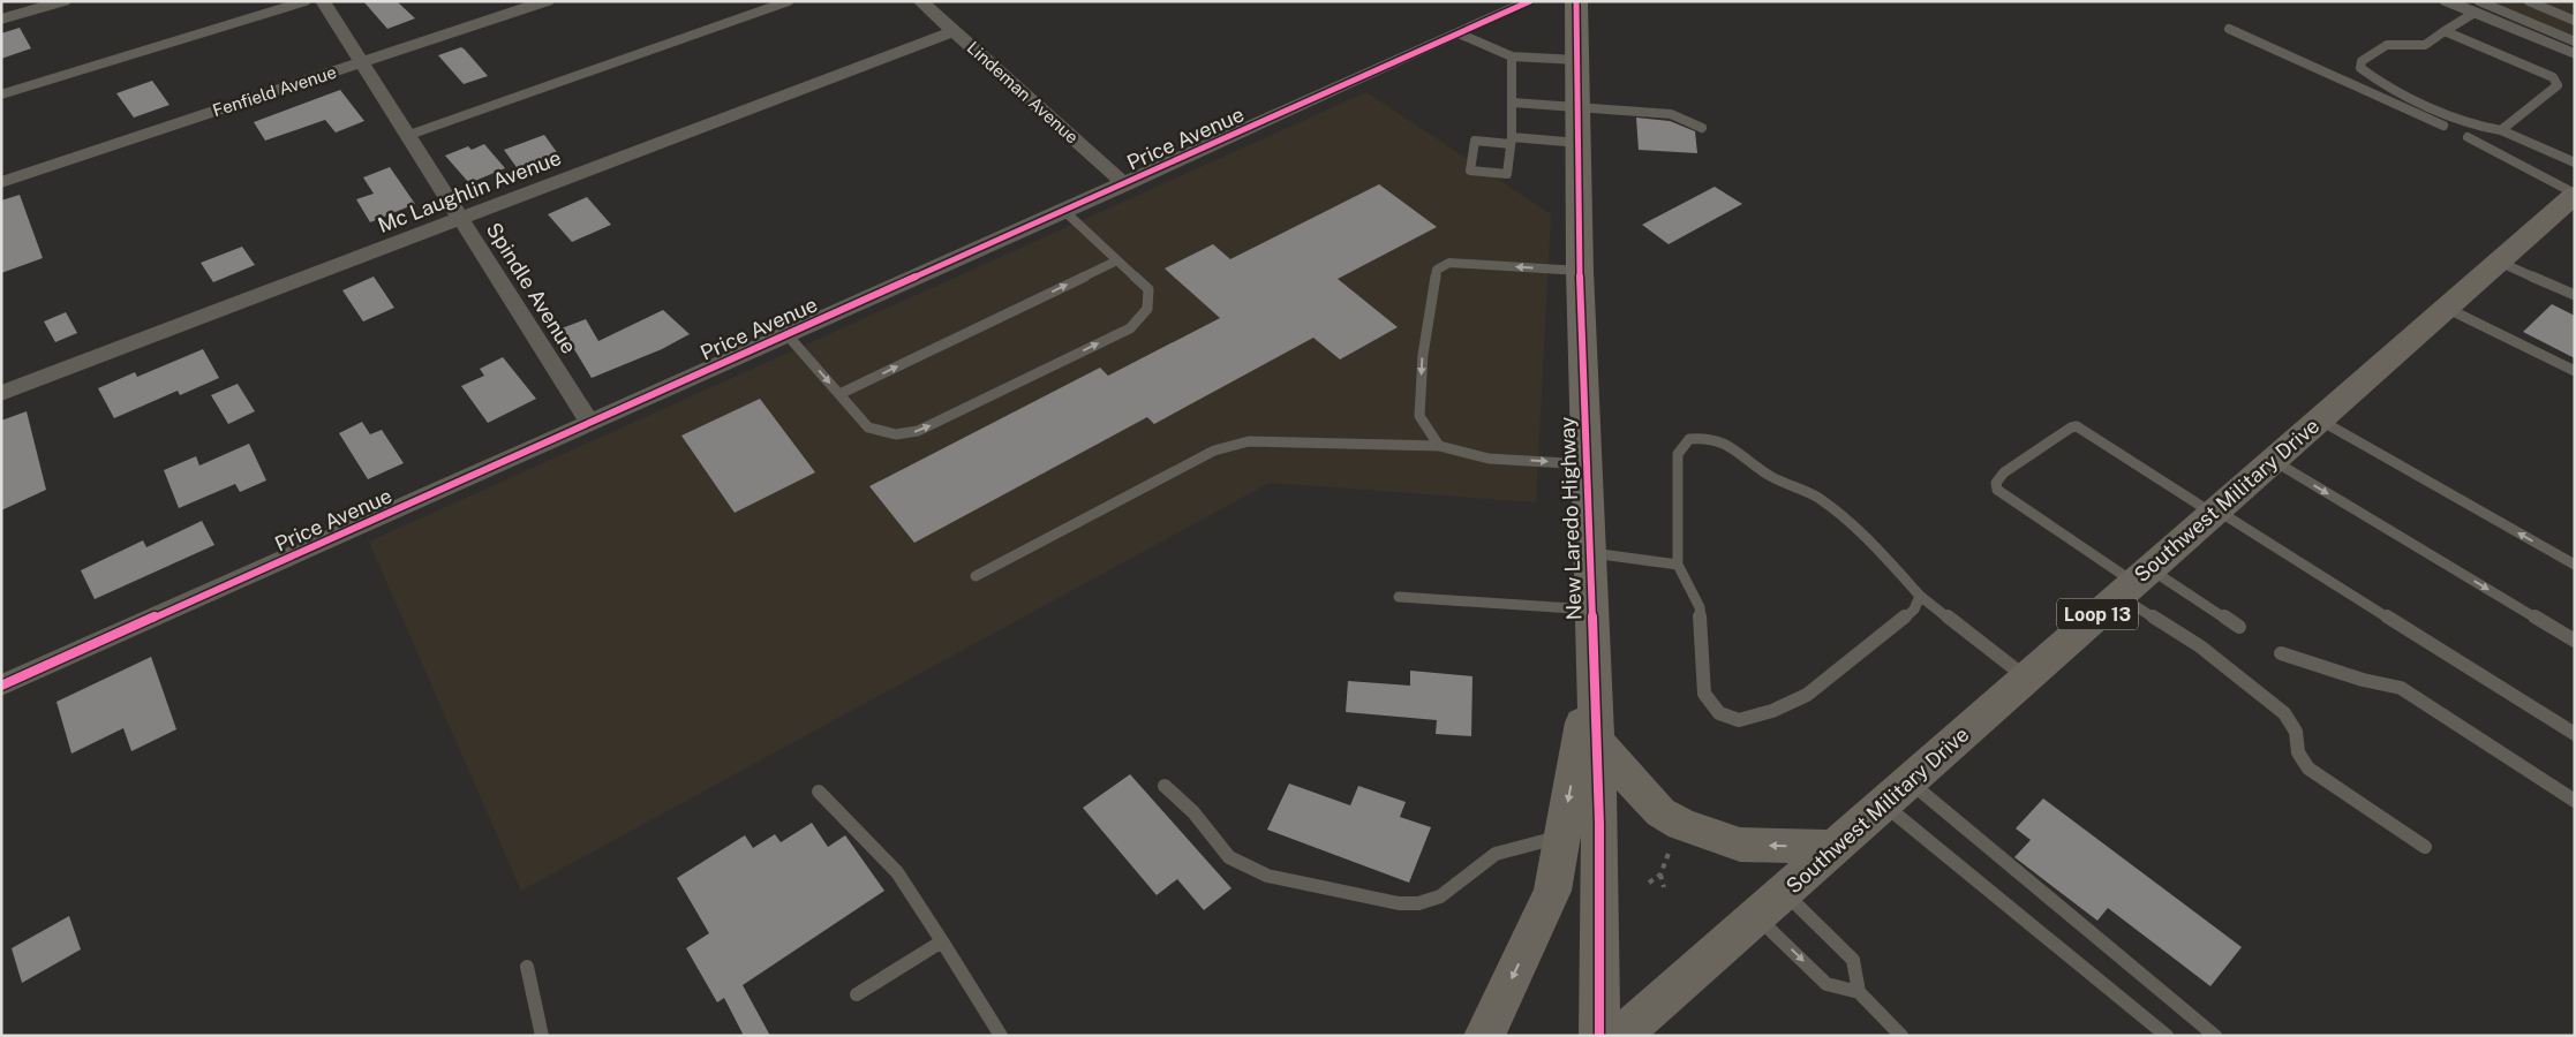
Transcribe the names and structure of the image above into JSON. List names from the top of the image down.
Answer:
{
  "streets": {
    "main road": ["Southwest Military Drive", "New Laredo Highway", "Loop 13"],
    "street": [
      "Fenfield Avenue",
      "Lindeman Avenue",
      "Price Avenue",
      "Mc Laughlin Avenue",
      "Spindle Avenue"
    ]
  },
  "crossings": [
    ["Fenfield Avenue", "Spindle Avenue"],
    ["Lindeman Avenue", "Price Avenue"],
    ["Lindeman Avenue", "Mc Laughlin Avenue"],
    ["Price Avenue", "Spindle Avenue"],
    ["Mc Laughlin Avenue", "Spindle Avenue"]
  ]
}
